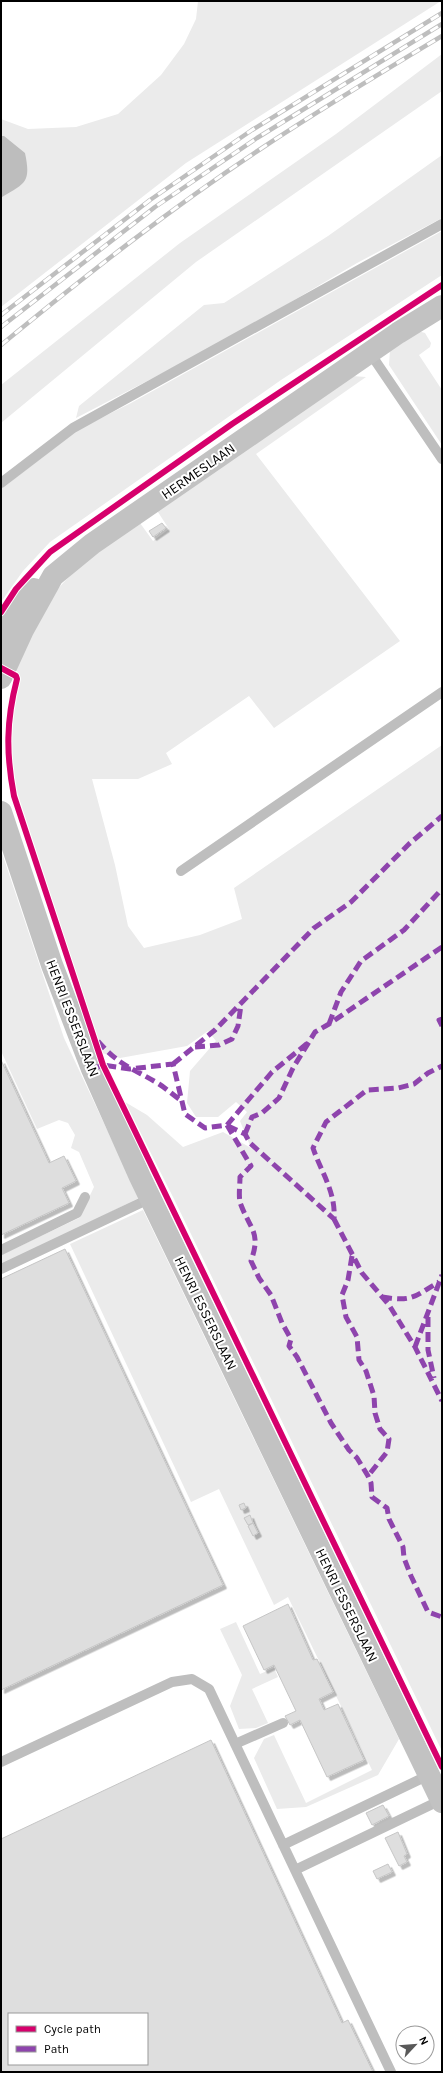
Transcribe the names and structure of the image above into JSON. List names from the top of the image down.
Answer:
{
  "streets": {
    "street": ["HERMESLAAN", "HENRI ESSERSLAAN"]
  },
  "legend": ["Cycle path", "Path"],
  "north": "top right"
}
